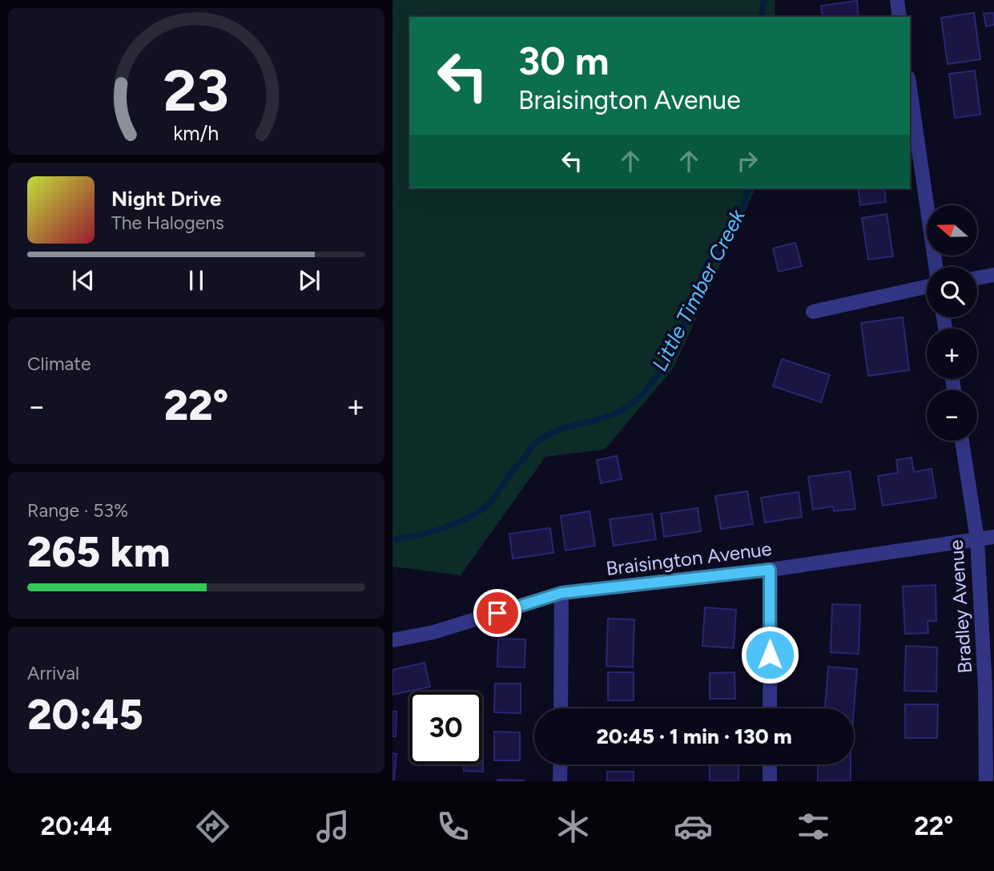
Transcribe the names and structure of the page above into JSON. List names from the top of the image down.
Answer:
{
  "streets": {
    "street": ["Braisington Avenue", "Bradley Avenue"]
  },
  "crossings": [
    ["Braisington Avenue", "Bradley Avenue"]
  ],
  "water": ["Little Timber Creek"],
  "north": "left",
  "page": {
    "turn": ["30 m", "Braisington Avenue"],
    "song": ["Night Drive", "The Halogens"],
    "map_buttons": ["+", "−"],
    "tile": [
      "Climate",
      ["Range · 53%", "265 km"],
      ["Arrival", "20:45"]
    ],
    "heat": ["−", "22°", "+"],
    "limit": "30",
    "trip": "20:45 · 1 min · 130 m",
    "tabs": ["20:44", "22°"],
    "gauge": ["23", "km/h"]
  }
}
